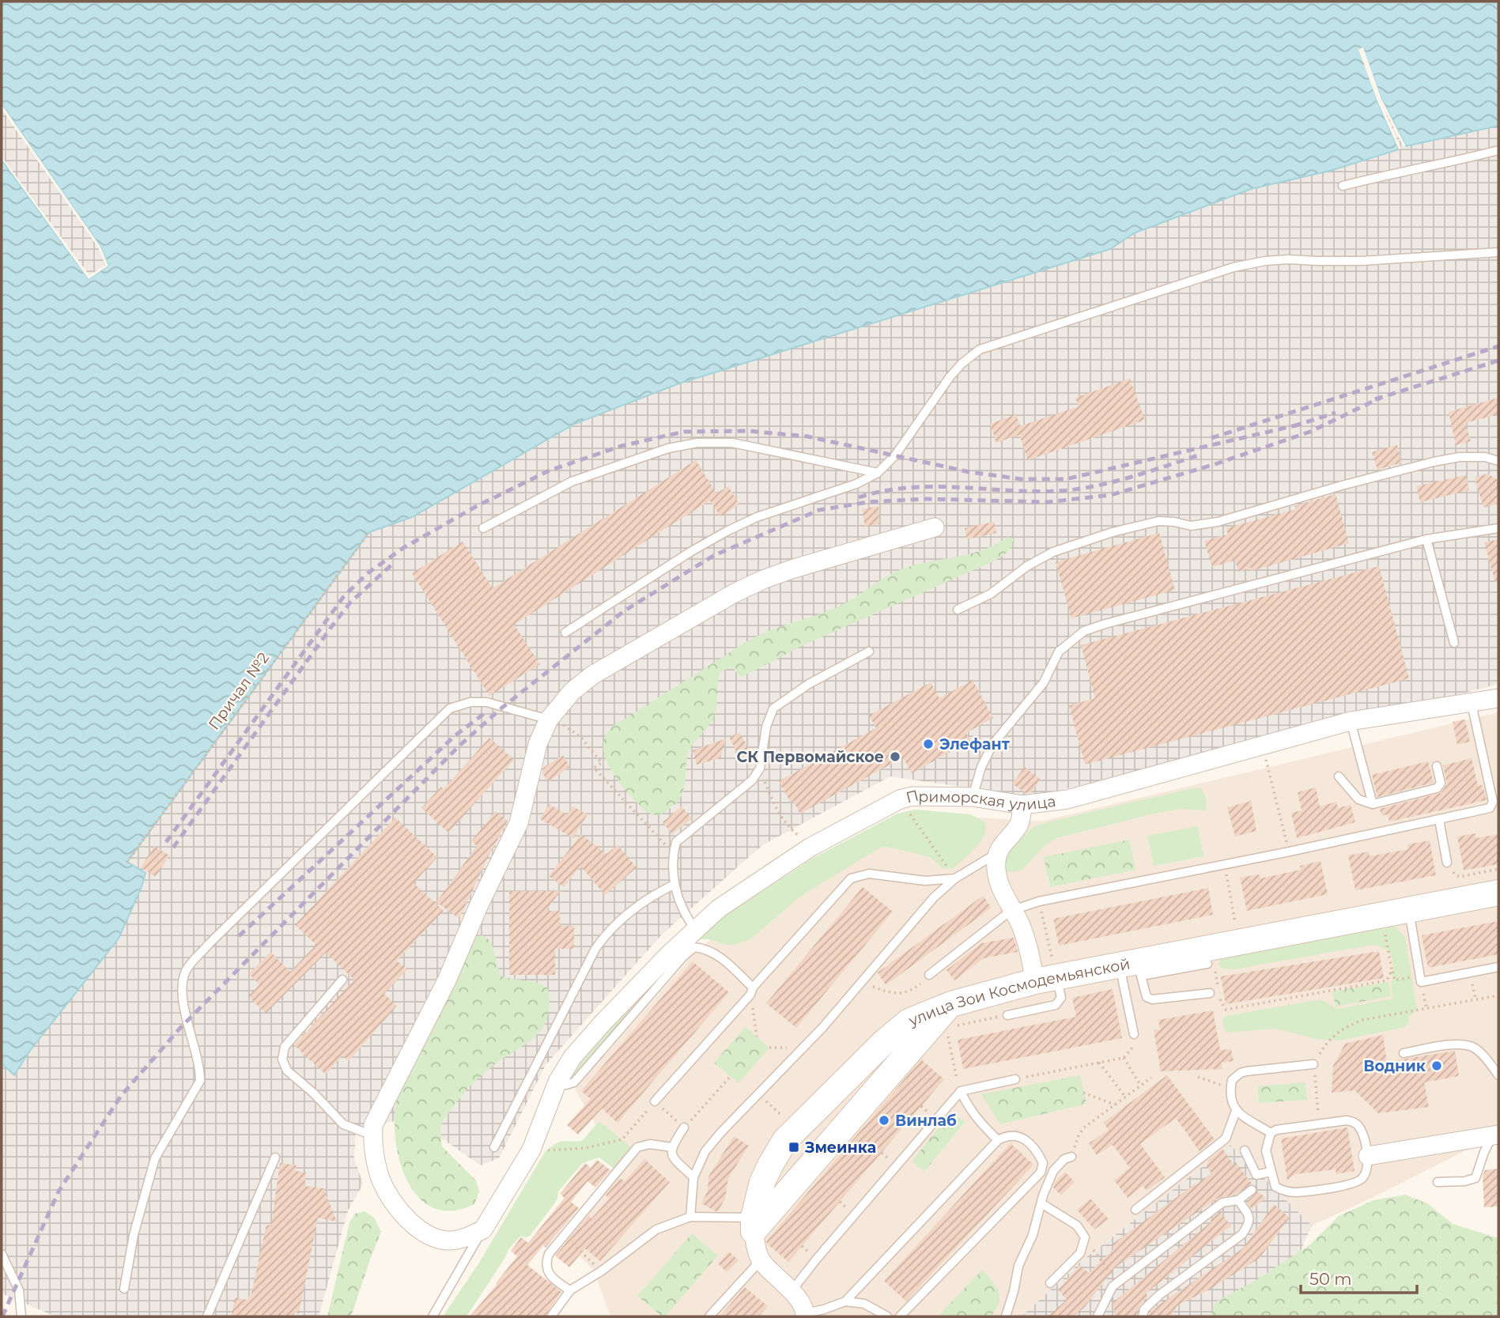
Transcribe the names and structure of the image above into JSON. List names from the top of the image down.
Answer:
{
  "streets": {
    "main road": ["улица Зои Космодемьянской"],
    "street": ["Приморская улица"],
    "path": ["Причал №2"]
  },
  "places": {
    "other": [
      "Элефант",
      "СК Первомайское",
      "Водник",
      "Винлаб"
    ],
    "transit": ["Змеинка"]
  },
  "scale_bar": "50 m"
}
